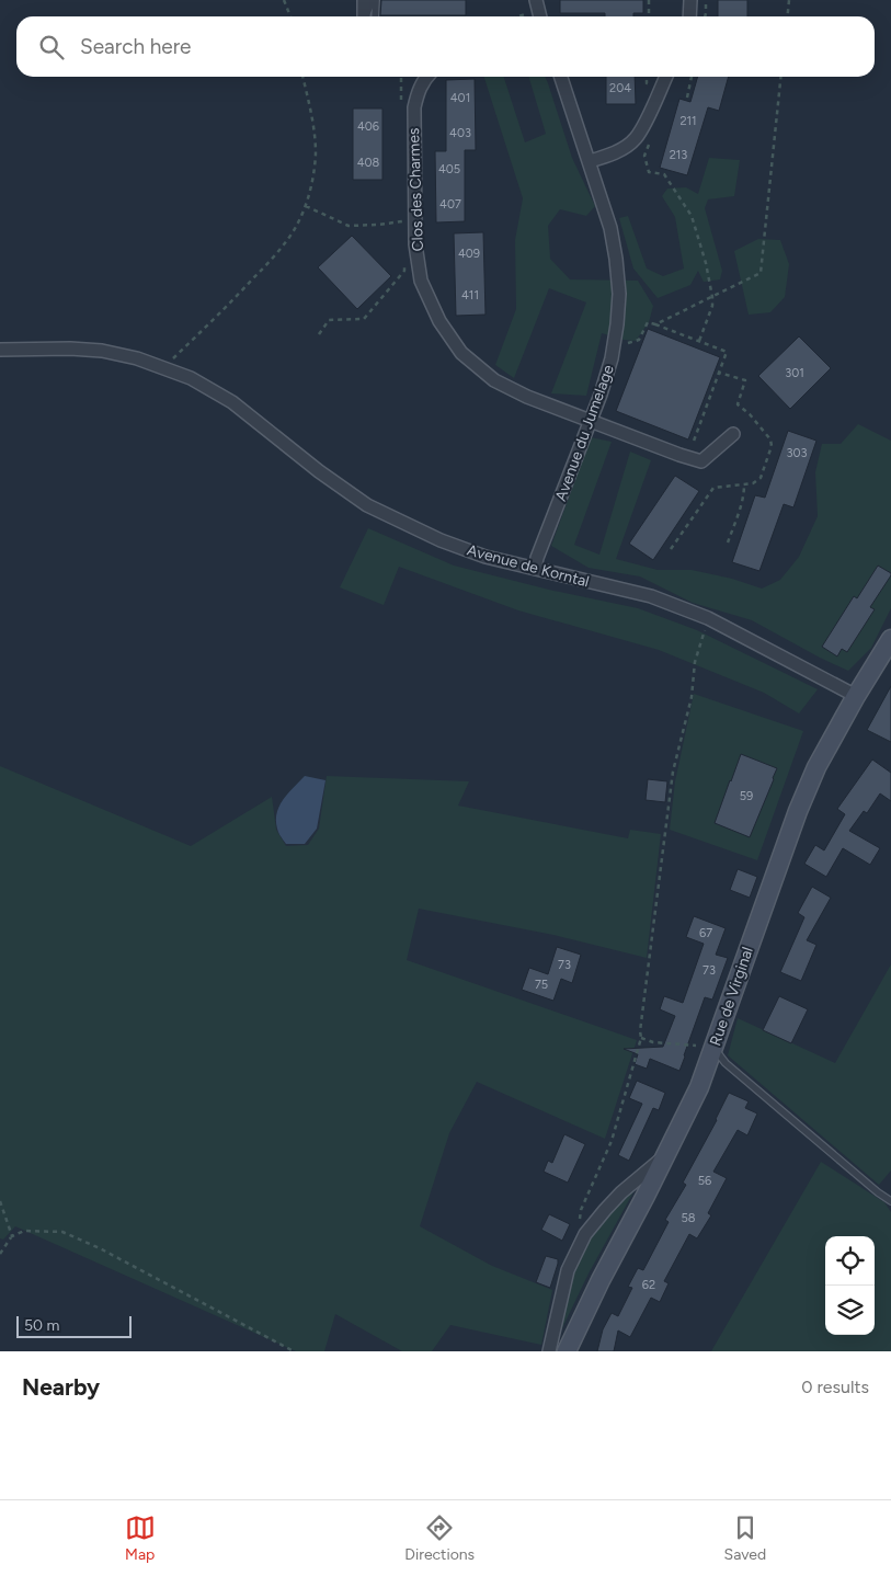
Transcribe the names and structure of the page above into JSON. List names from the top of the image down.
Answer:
{
  "streets": {
    "street": [
      "Clos des Charmes",
      "Avenue du Jumelage",
      "Avenue de Korntal",
      "Rue de Virginal"
    ]
  },
  "crossings": [
    ["Clos des Charmes", "Avenue du Jumelage"],
    ["Avenue du Jumelage", "Avenue de Korntal"],
    ["Avenue de Korntal", "Rue de Virginal"]
  ],
  "house_numbers": [
    "204",
    "401",
    "211",
    "406",
    "403",
    "213",
    "408",
    "405",
    "407",
    "409",
    "411",
    "301",
    "303",
    "59",
    "67",
    "73",
    "73",
    "75",
    "56",
    "58",
    "62"
  ],
  "scale_bar": "50 m",
  "page": {
    "search": "Search here",
    "scale": "50 m",
    "heading": ["Nearby", "0 results"],
    "nav": ["Map", "Directions", "Saved"]
  }
}
